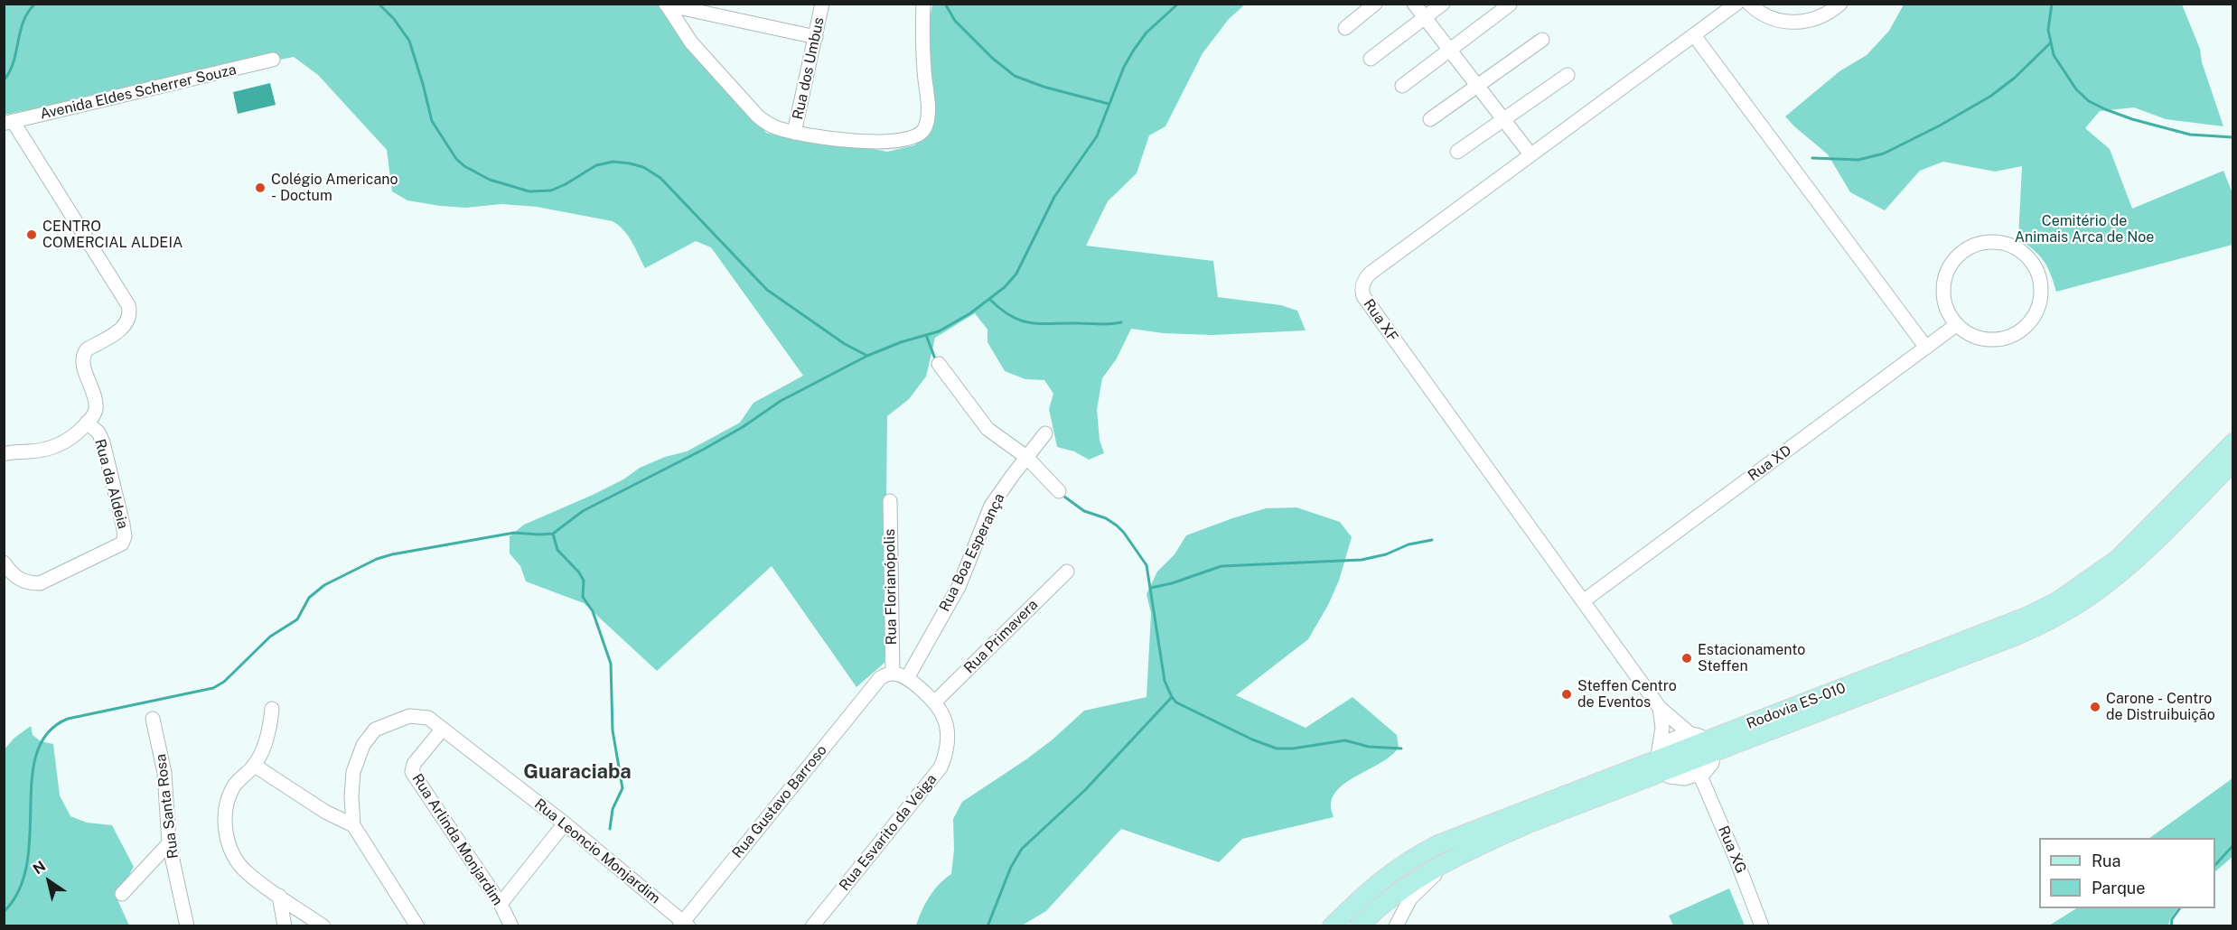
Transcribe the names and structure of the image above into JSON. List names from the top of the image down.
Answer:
{
  "streets": {
    "main road": ["Rodovia ES-010"],
    "street": [
      "Rua dos Umbus",
      "Avenida Eldes Scherrer Souza",
      "Rua XF",
      "Rua XD",
      "Rua da Aldeia",
      "Rua Boa Esperança",
      "Rua Florianópolis",
      "Rua Primavera",
      "Rua Gustavo Barroso",
      "Rua Santa Rosa",
      "Rua Esvarito da Veiga",
      "Rua Arlinda Monjardim",
      "Rua XG",
      "Rua Leoncio Monjardim"
    ]
  },
  "crossings": [
    ["Avenida Eldes Scherrer Souza", "Rua da Aldeia"],
    ["Rua XF", "Rua XD"],
    ["Rua XF", "Rodovia ES-010"],
    ["Rua Boa Esperança", "Rua Esvarito da Veiga"],
    ["Rua Florianópolis", "Rua Gustavo Barroso"],
    ["Rua Florianópolis", "Rua Esvarito da Veiga"],
    ["Rua Primavera", "Rua Esvarito da Veiga"],
    ["Rua Gustavo Barroso", "Rua Esvarito da Veiga"],
    ["Rua Gustavo Barroso", "Rua Leoncio Monjardim"],
    ["Rua Arlinda Monjardim", "Rua Leoncio Monjardim"]
  ],
  "districts": ["Guaraciaba"],
  "parks": ["Cemitério de Animais Arca de Noe"],
  "places": [
    "Colégio Americano - Doctum",
    "CENTRO COMERCIAL ALDEIA",
    "Estacionamento Steffen",
    "Steffen Centro de Eventos",
    "Carone - Centro de Distruibuição"
  ],
  "legend": ["Rua", "Parque"],
  "north": "top left"
}
